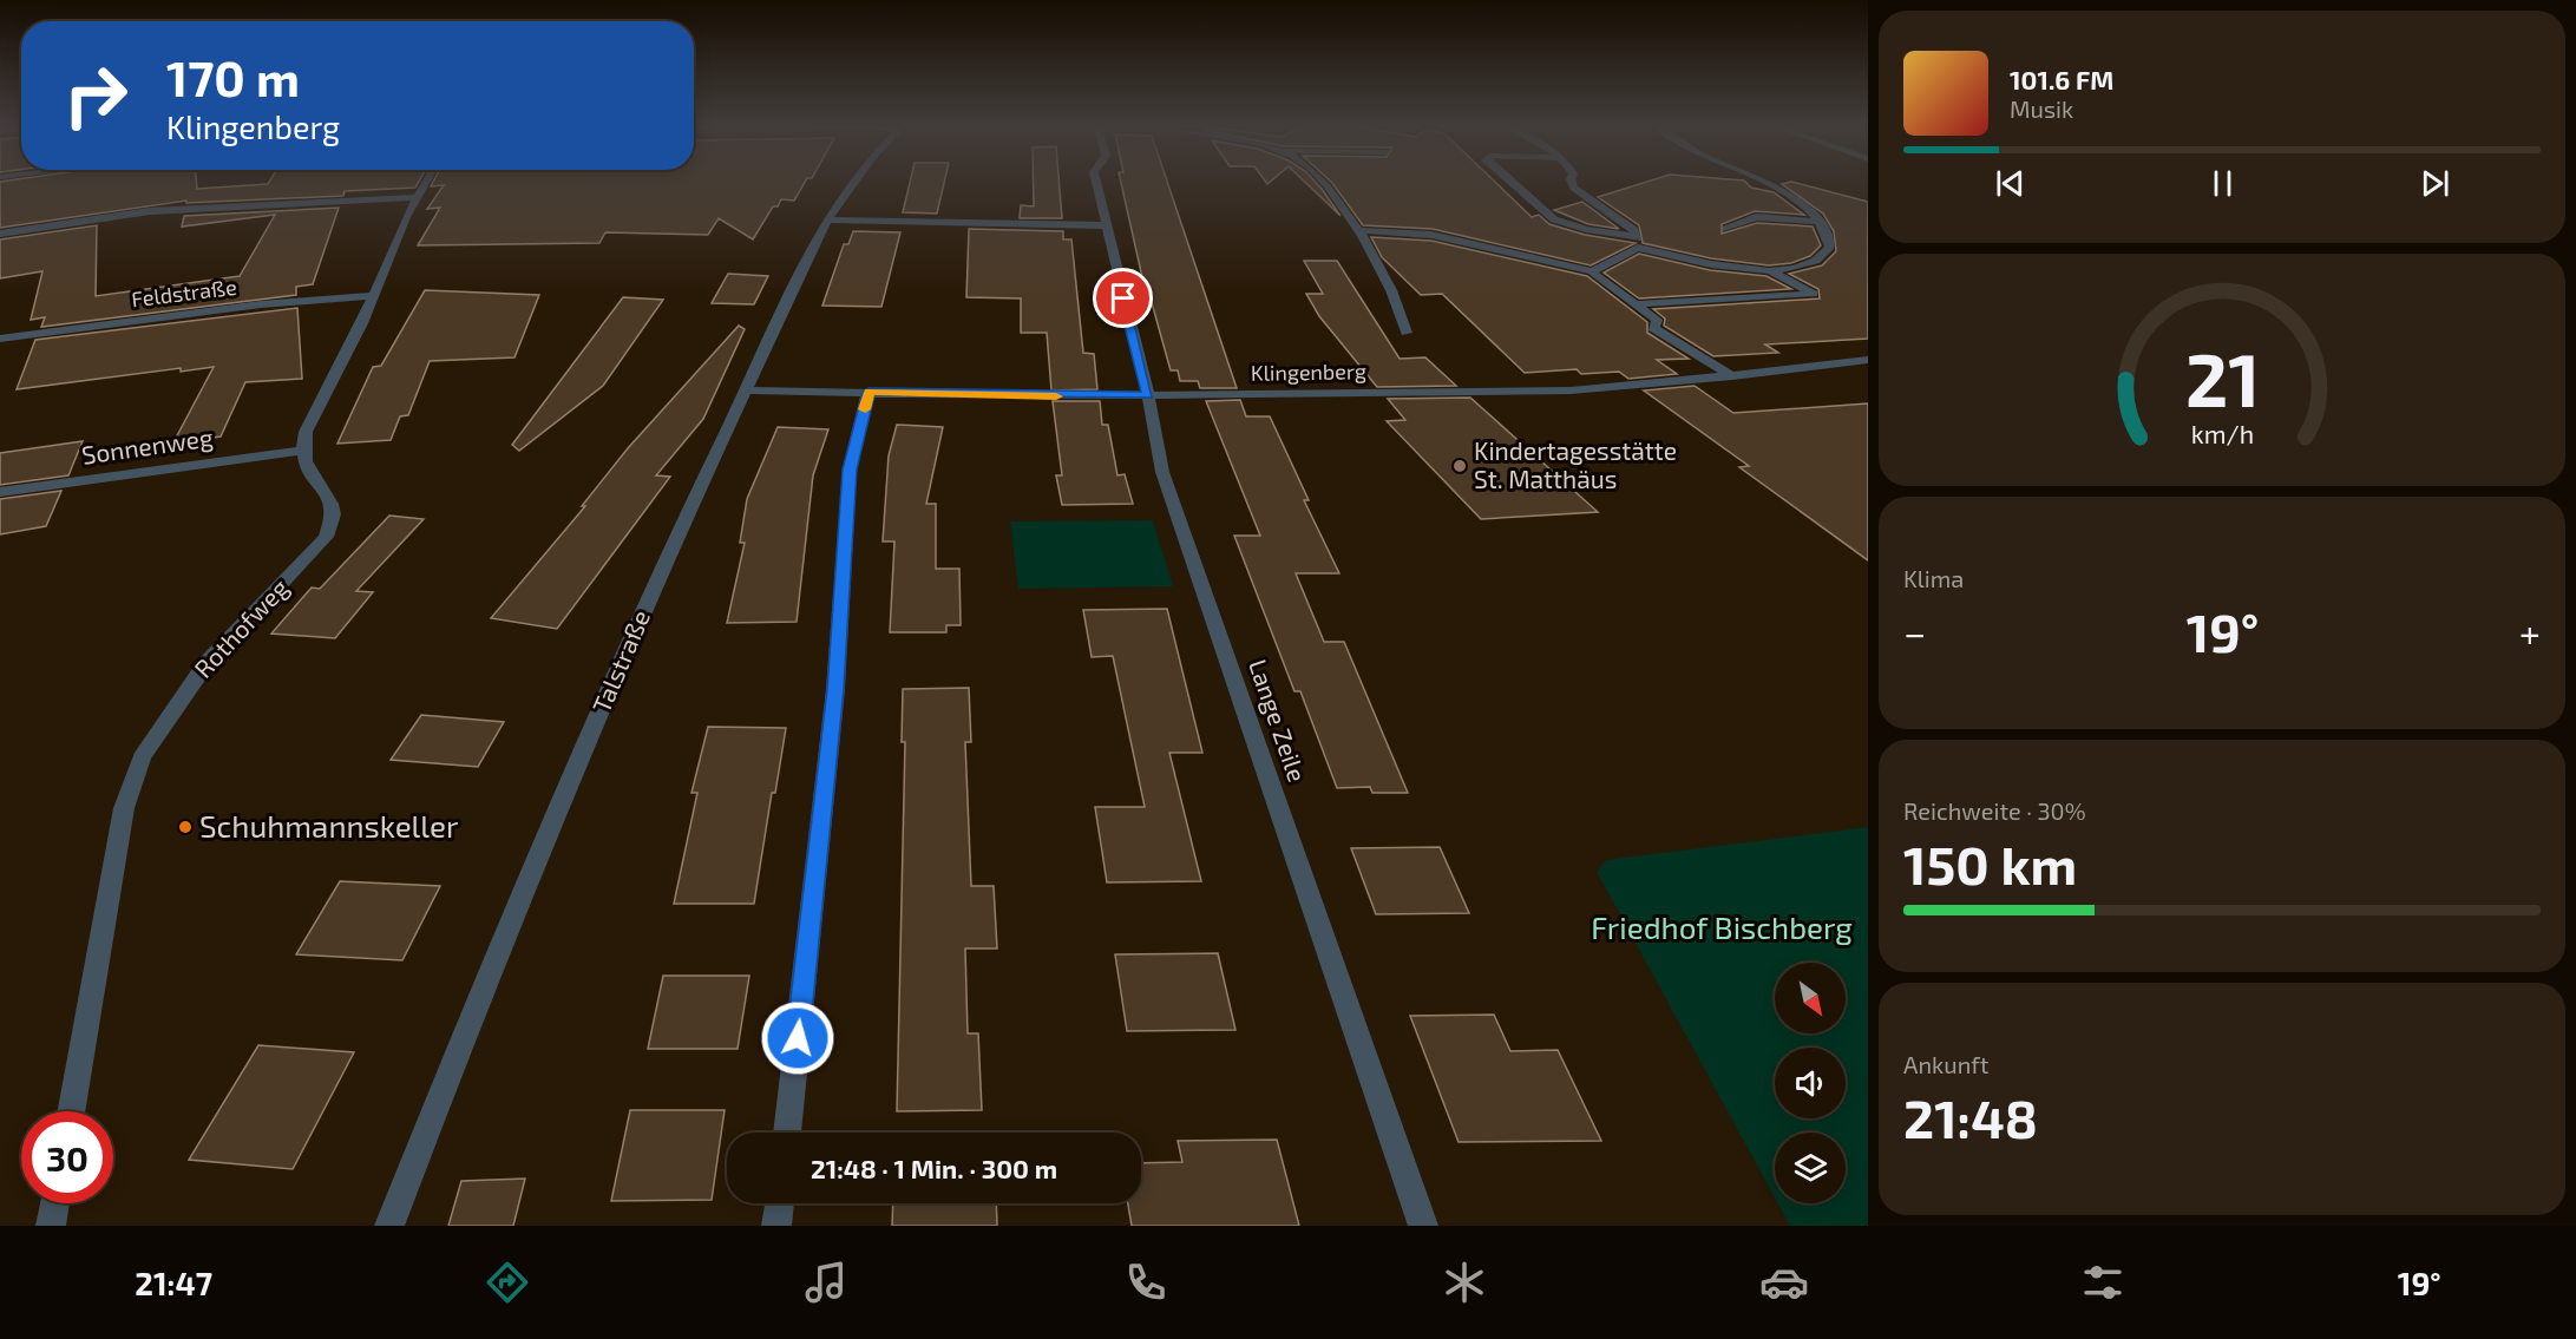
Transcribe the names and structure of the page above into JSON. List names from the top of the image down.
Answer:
{
  "streets": {
    "street": [
      "Feldstraße",
      "Klingenberg",
      "Sonnenweg",
      "Rothofweg",
      "Talstraße",
      "Lange Zeile"
    ]
  },
  "crossings": [
    ["Klingenberg", "Talstraße"],
    ["Klingenberg", "Lange Zeile"],
    ["Sonnenweg", "Rothofweg"]
  ],
  "parks": ["Friedhof Bischberg"],
  "places": ["Kindertagesstätte St. Matthäus", "Schuhmannskeller"],
  "north": "bottom right",
  "page": {
    "turn": ["170 m", "Klingenberg"],
    "song": ["101.6 FM", "Musik"],
    "tile": [
      "Klima",
      ["Reichweite · 30%", "150 km"],
      ["Ankunft", "21:48"]
    ],
    "heat": ["−", "19°", "+"],
    "limit": "30",
    "trip": "21:48 · 1 Min. · 300 m",
    "tabs": ["21:47", "19°"],
    "gauge": ["21", "km/h"]
  }
}
